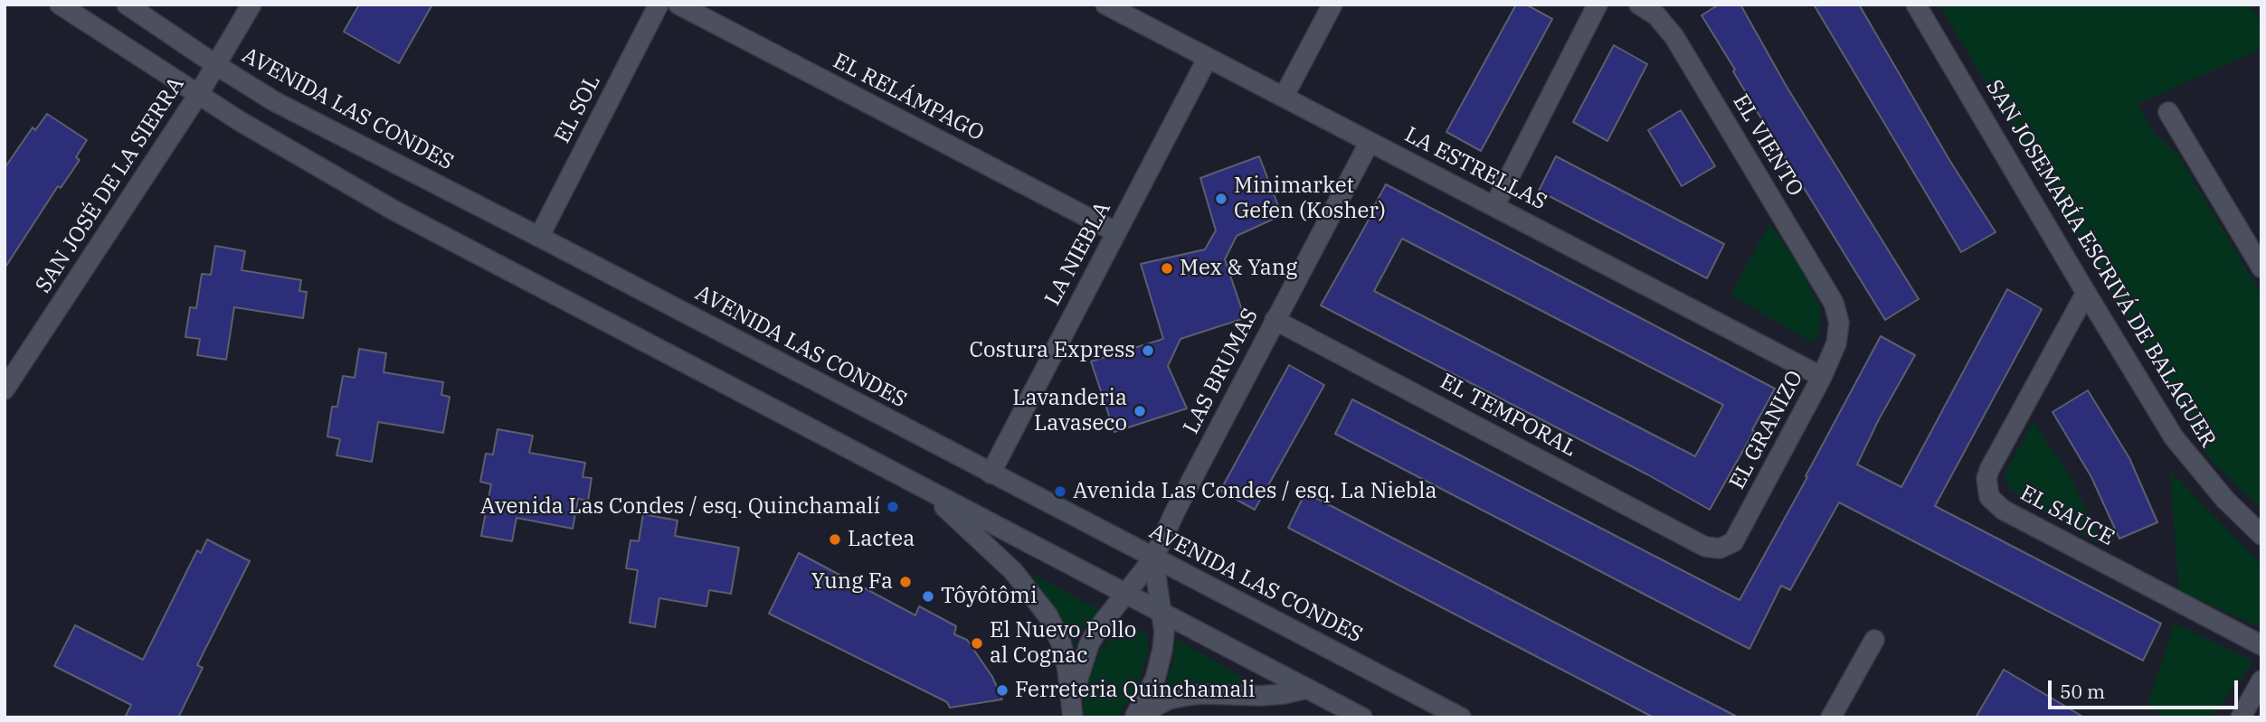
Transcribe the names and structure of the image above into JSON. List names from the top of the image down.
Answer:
{
  "streets": {
    "street": [
      "EL RELÁMPAGO",
      "AVENIDA LAS CONDES",
      "EL SOL",
      "EL VIENTO",
      "LA ESTRELLAS",
      "SAN JOSÉ DE LA SIERRA",
      "LA NIEBLA",
      "SAN JOSEMARÍA ESCRIVÁ DE BALAGUER",
      "LAS BRUMAS",
      "EL TEMPORAL",
      "EL GRANIZO",
      "EL SAUCE"
    ]
  },
  "crossings": [
    ["EL RELÁMPAGO", "LA NIEBLA"],
    ["AVENIDA LAS CONDES", "EL SOL"],
    ["AVENIDA LAS CONDES", "SAN JOSÉ DE LA SIERRA"],
    ["AVENIDA LAS CONDES", "LA NIEBLA"],
    ["AVENIDA LAS CONDES", "LAS BRUMAS"],
    ["EL VIENTO", "EL GRANIZO"],
    ["LA ESTRELLAS", "LA NIEBLA"],
    ["LA ESTRELLAS", "LAS BRUMAS"],
    ["LA ESTRELLAS", "EL GRANIZO"],
    ["SAN JOSEMARÍA ESCRIVÁ DE BALAGUER", "EL SAUCE"],
    ["LAS BRUMAS", "EL TEMPORAL"],
    ["EL TEMPORAL", "EL GRANIZO"]
  ],
  "places": [
    "Minimarket Gefen (Kosher)",
    "Mex & Yang",
    "Costura Express",
    "Lavanderia Lavaseco",
    "Avenida Las Condes / esq. La Niebla",
    "Avenida Las Condes / esq. Quinchamalí",
    "Lactea",
    "Yung Fa",
    "Tôyôtômi",
    "El Nuevo Pollo al Cognac",
    "Ferreteria Quinchamali"
  ],
  "scale_bar": "50 m"
}
